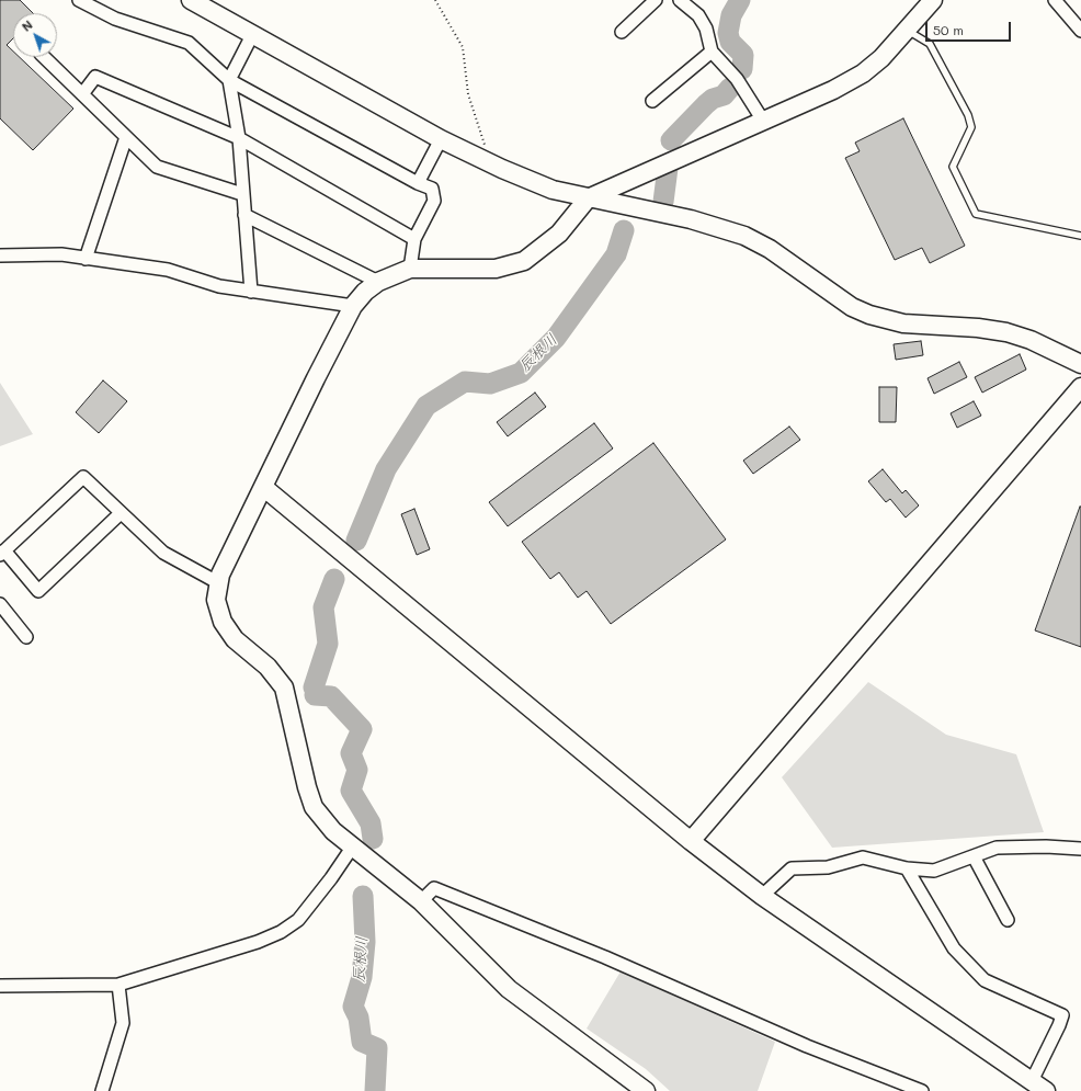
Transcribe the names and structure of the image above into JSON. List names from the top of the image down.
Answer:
{
  "water": ["辰根川"],
  "scale_bar": "50 m",
  "north": "top left"
}
